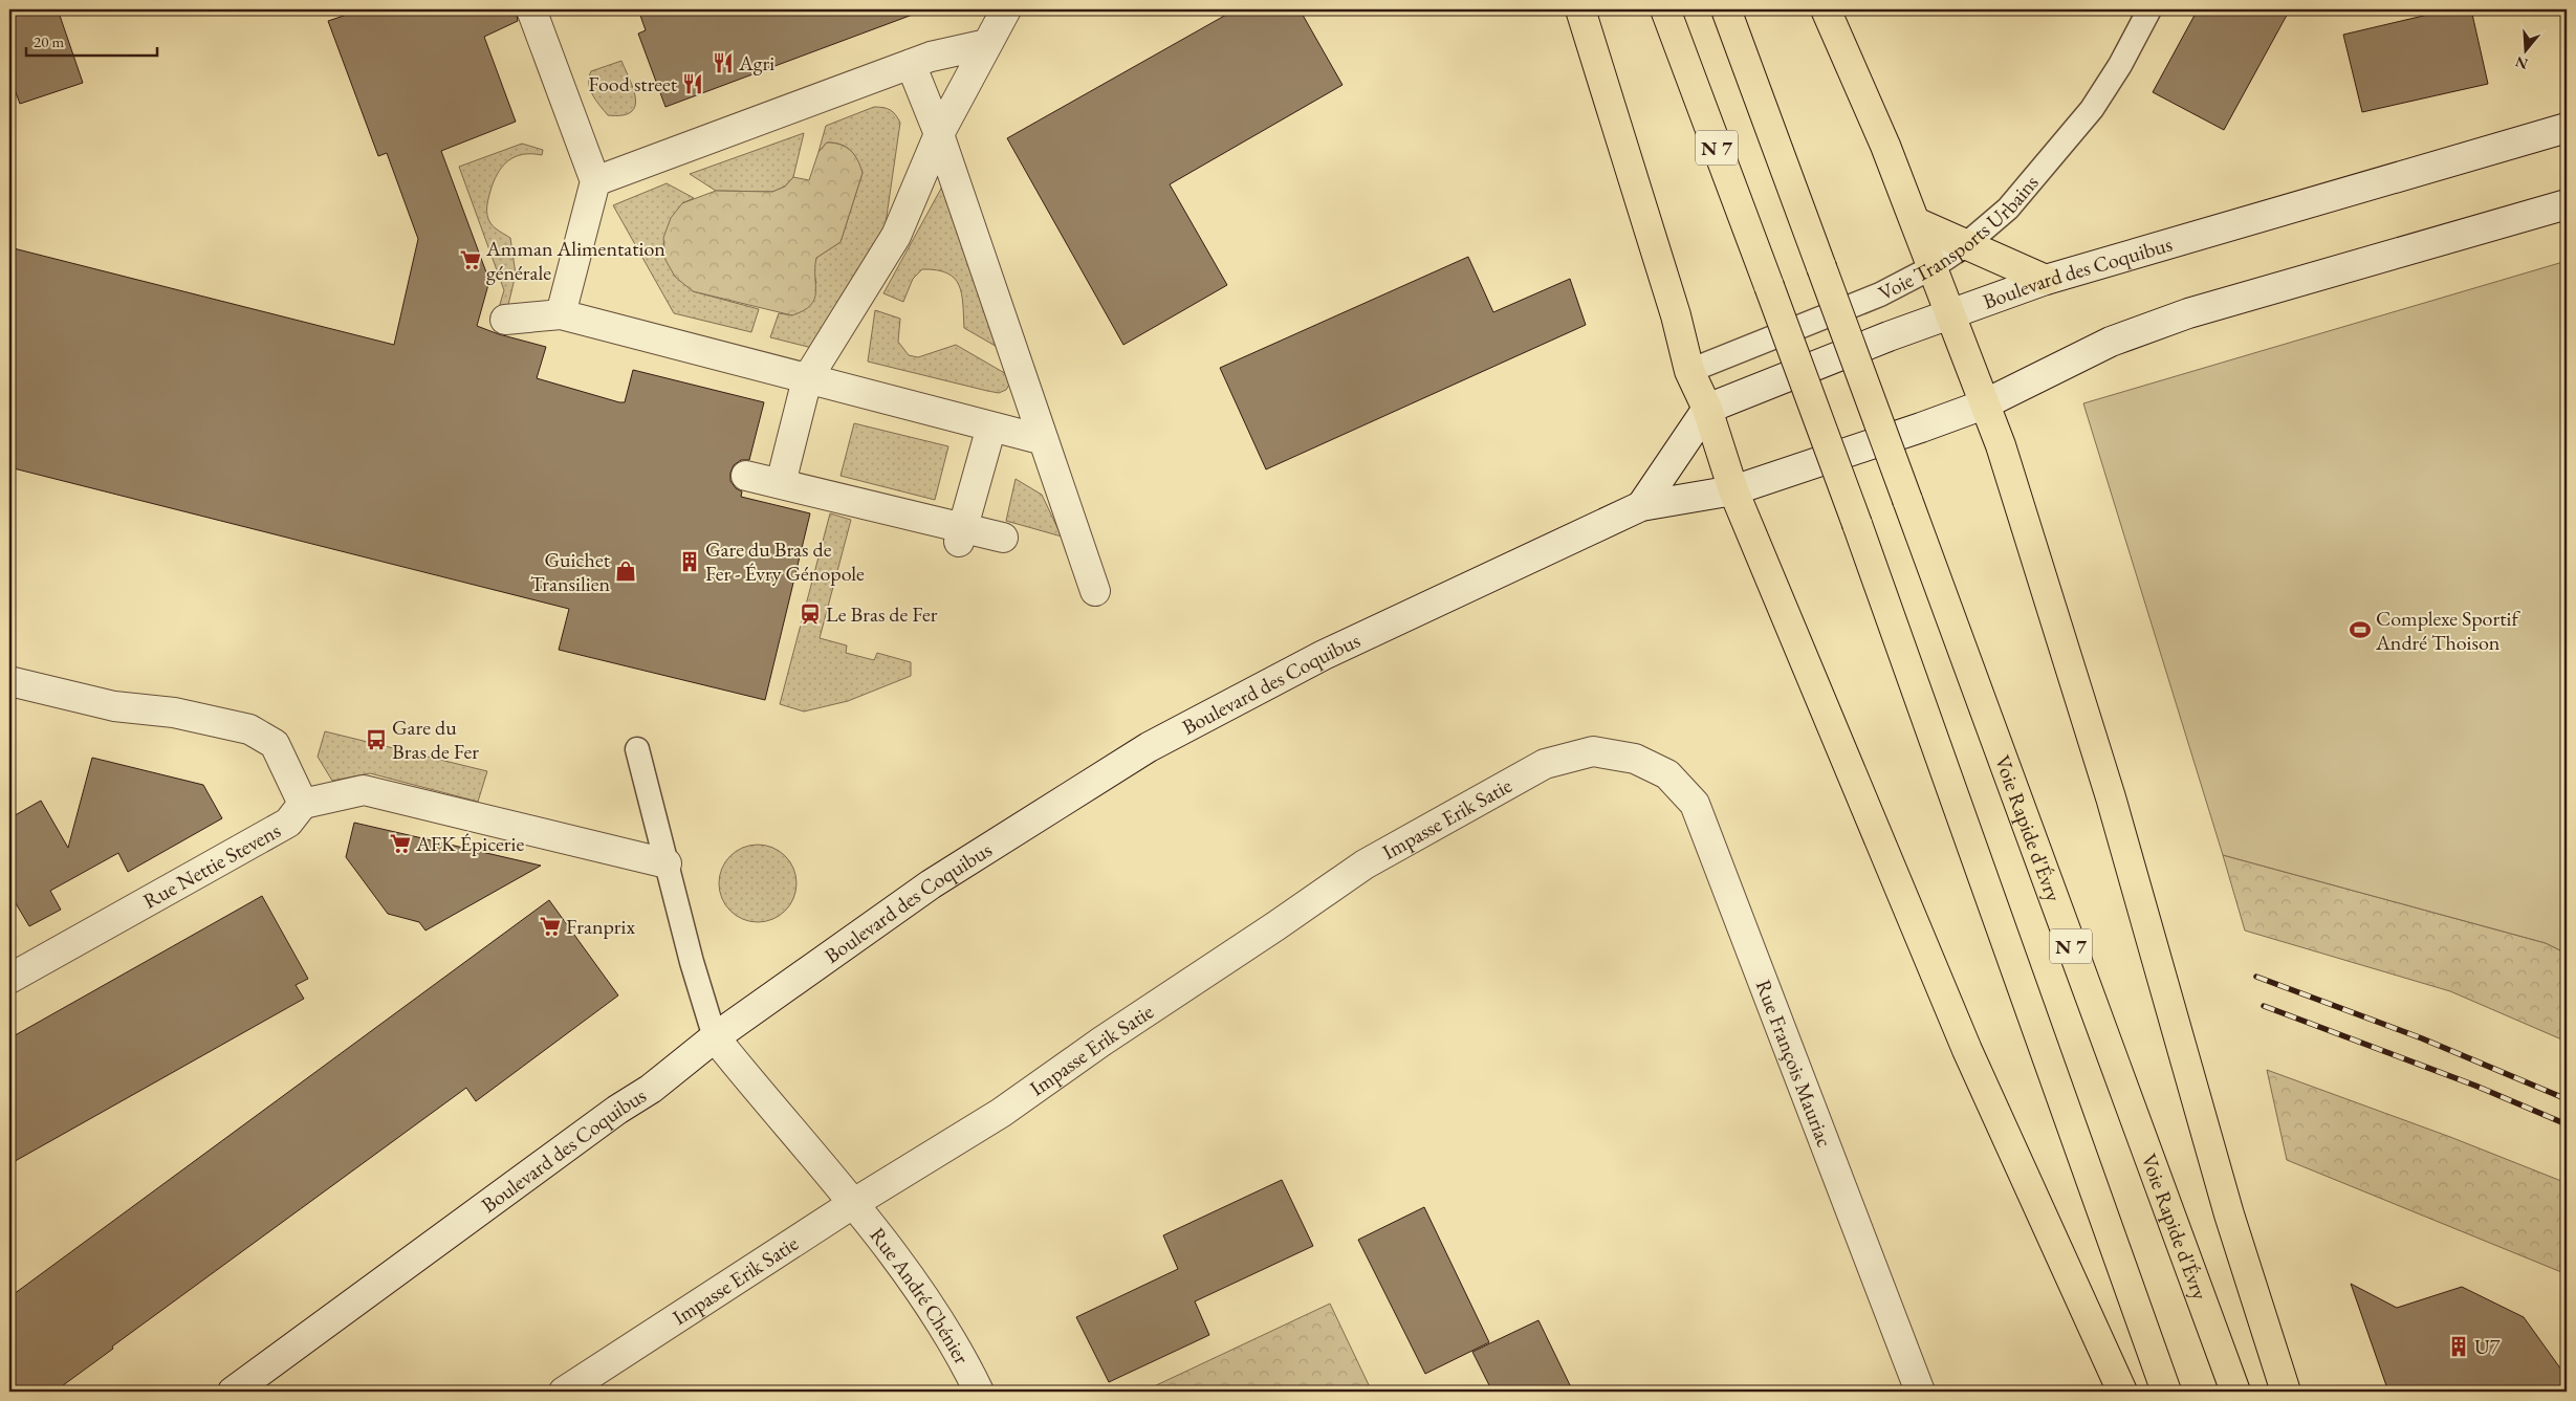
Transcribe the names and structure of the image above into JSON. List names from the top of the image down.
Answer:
{
  "streets": {
    "main road": ["N 7", "Voie Rapide d'Évry"],
    "street": [
      "Boulevard des Coquibus",
      "Impasse Erik Satie",
      "Rue Nettie Stevens",
      "Rue François Mauriac",
      "Rue André Chénier"
    ],
    "lane": ["Voie Transports Urbains"]
  },
  "crossings": [
    ["Boulevard des Coquibus", "Rue André Chénier"],
    ["Impasse Erik Satie", "Rue François Mauriac"],
    ["Impasse Erik Satie", "Rue André Chénier"]
  ],
  "places": {
    "restaurant": ["Agri", "Food street"],
    "supermarket": ["Amman Alimentation générale", "AFK Épicerie", "Franprix"],
    "building": ["Gare du Bras de Fer - Évry Génopole", "U7"],
    "shop": ["Guichet Transilien"],
    "station": ["Le Bras de Fer"],
    "sports": ["Complexe Sportif André Thoison"],
    "bus stop": ["Gare du Bras de Fer"]
  },
  "scale_bar": "20 m",
  "north": "bottom"
}
